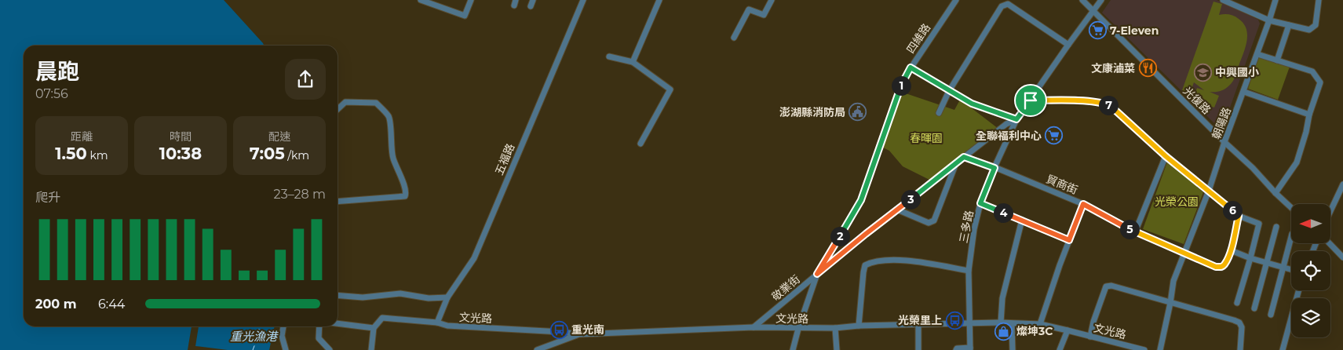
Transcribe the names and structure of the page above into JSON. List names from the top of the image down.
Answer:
{
  "streets": {
    "street": [
      "四維路",
      "光復路",
      "朝陽路",
      "五福路",
      "貿商街",
      "三多路",
      "敬業街",
      "文光路"
    ]
  },
  "crossings": [
    ["四維路", "敬業街"],
    ["四維路", "文光路"],
    ["光復路", "朝陽路"],
    ["光復路", "三多路"],
    ["朝陽路", "貿商街"],
    ["五福路", "文光路"],
    ["貿商街", "三多路"],
    ["貿商街", "敬業街"],
    ["三多路", "敬業街"],
    ["三多路", "文光路"],
    ["敬業街", "文光路"]
  ],
  "water": ["重光漁港"],
  "parks": ["春暉園", "光榮公園"],
  "places": {
    "supermarket": ["7-Eleven", "全聯福利中心"],
    "restaurant": ["文康滷菜"],
    "school or university": ["中興國小"],
    "public building": ["澎湖縣消防局"],
    "bus stop": ["光榮里上", "重光南"],
    "shop": ["燦坤3C"]
  },
  "north": "left",
  "page": {
    "heading": ["晨跑", "07:56"],
    "pins": [
      "1",
      "7",
      "3",
      "6",
      "4",
      "5",
      "2"
    ],
    "stats": [
      ["距離", "1.50 km"],
      ["時間", "10:38"],
      ["配速", "7:05 /km"]
    ],
    "chart": ["爬升", "23–28 m"],
    "list": [
      {
        "name": "200 m",
        "note": "6:44"
      }
    ]
  }
}
